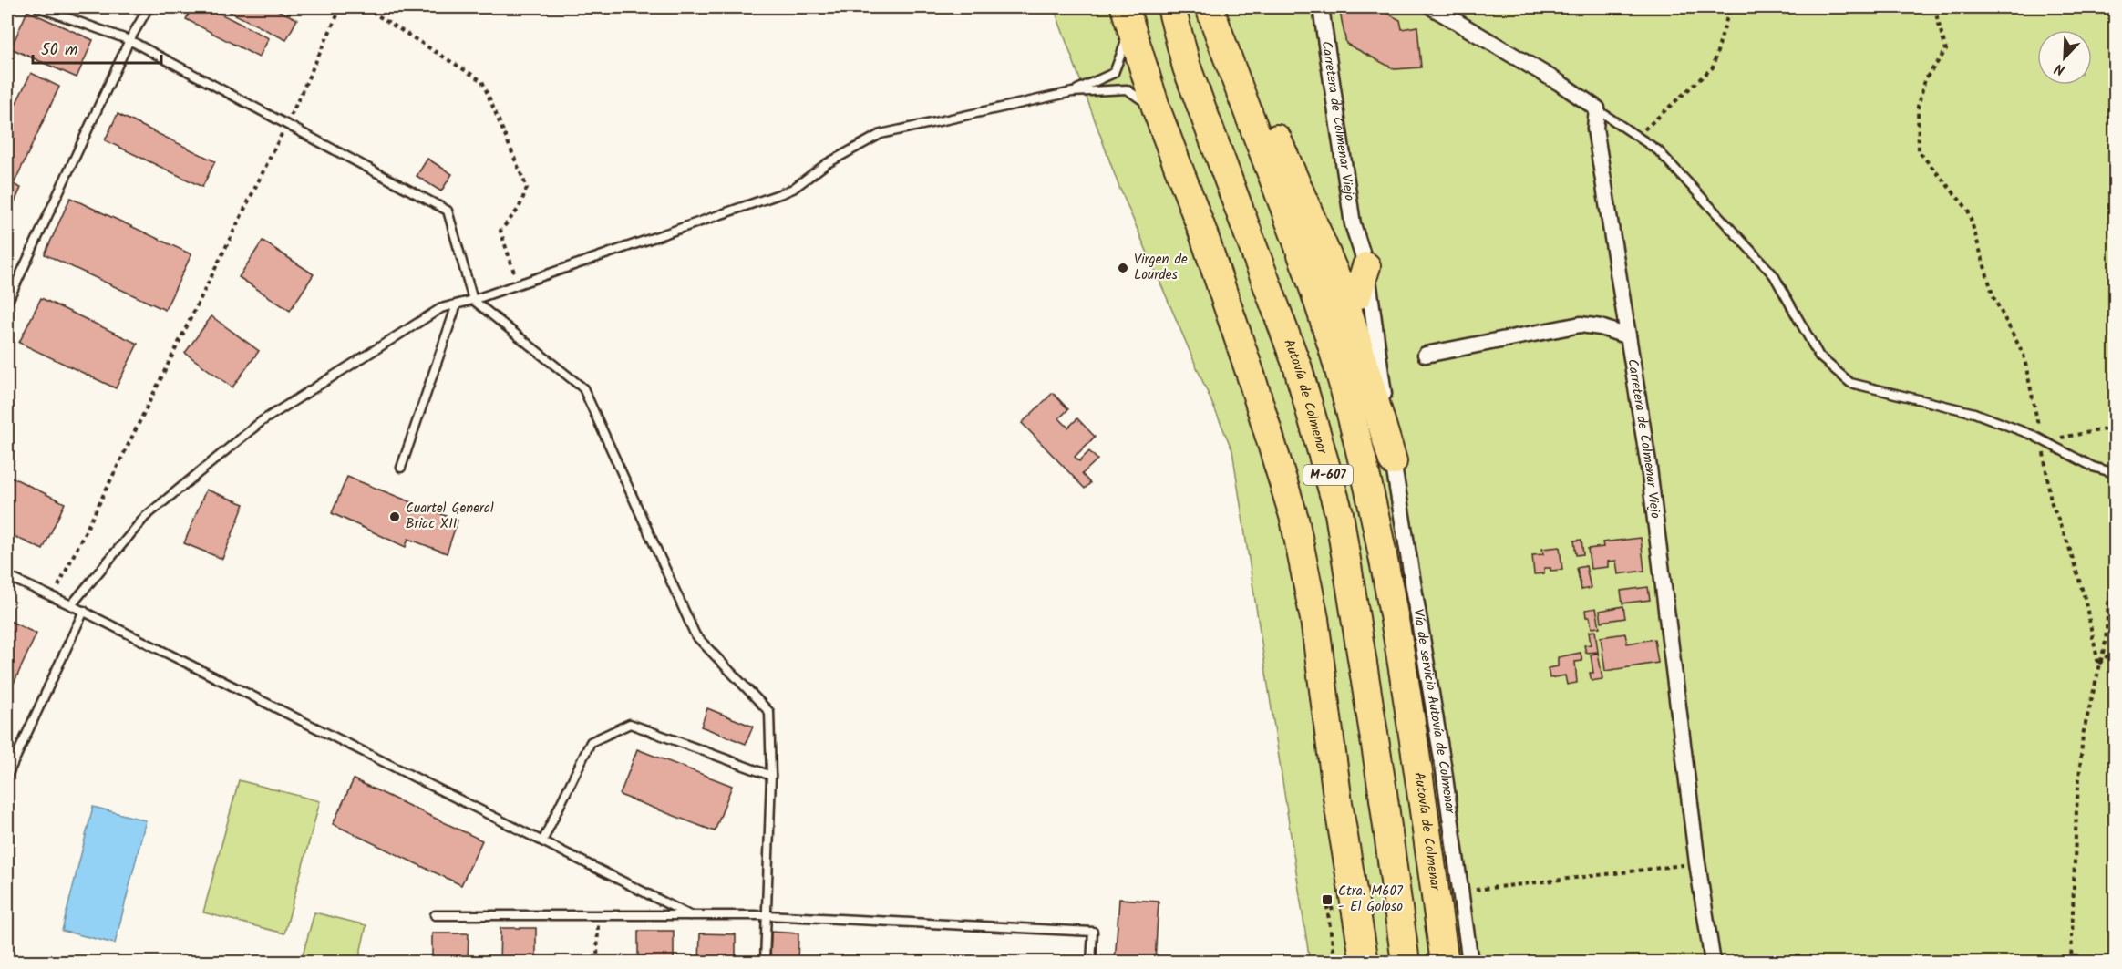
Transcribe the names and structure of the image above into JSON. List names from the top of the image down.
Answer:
{
  "streets": {
    "highway": ["Autovía de Colmenar", "M-607"],
    "street": ["Carretera de Colmenar Viejo", "Vía de servicio Autovía de Colmenar"]
  },
  "crossings": [
    ["Carretera de Colmenar Viejo", "Vía de servicio Autovía de Colmenar"]
  ],
  "places": {
    "other": ["Virgen de Lourdes", "Cuartel General Briac XII"],
    "transit": ["Ctra. M607 - El Goloso"]
  },
  "scale_bar": "50 m",
  "north": "bottom left"
}
